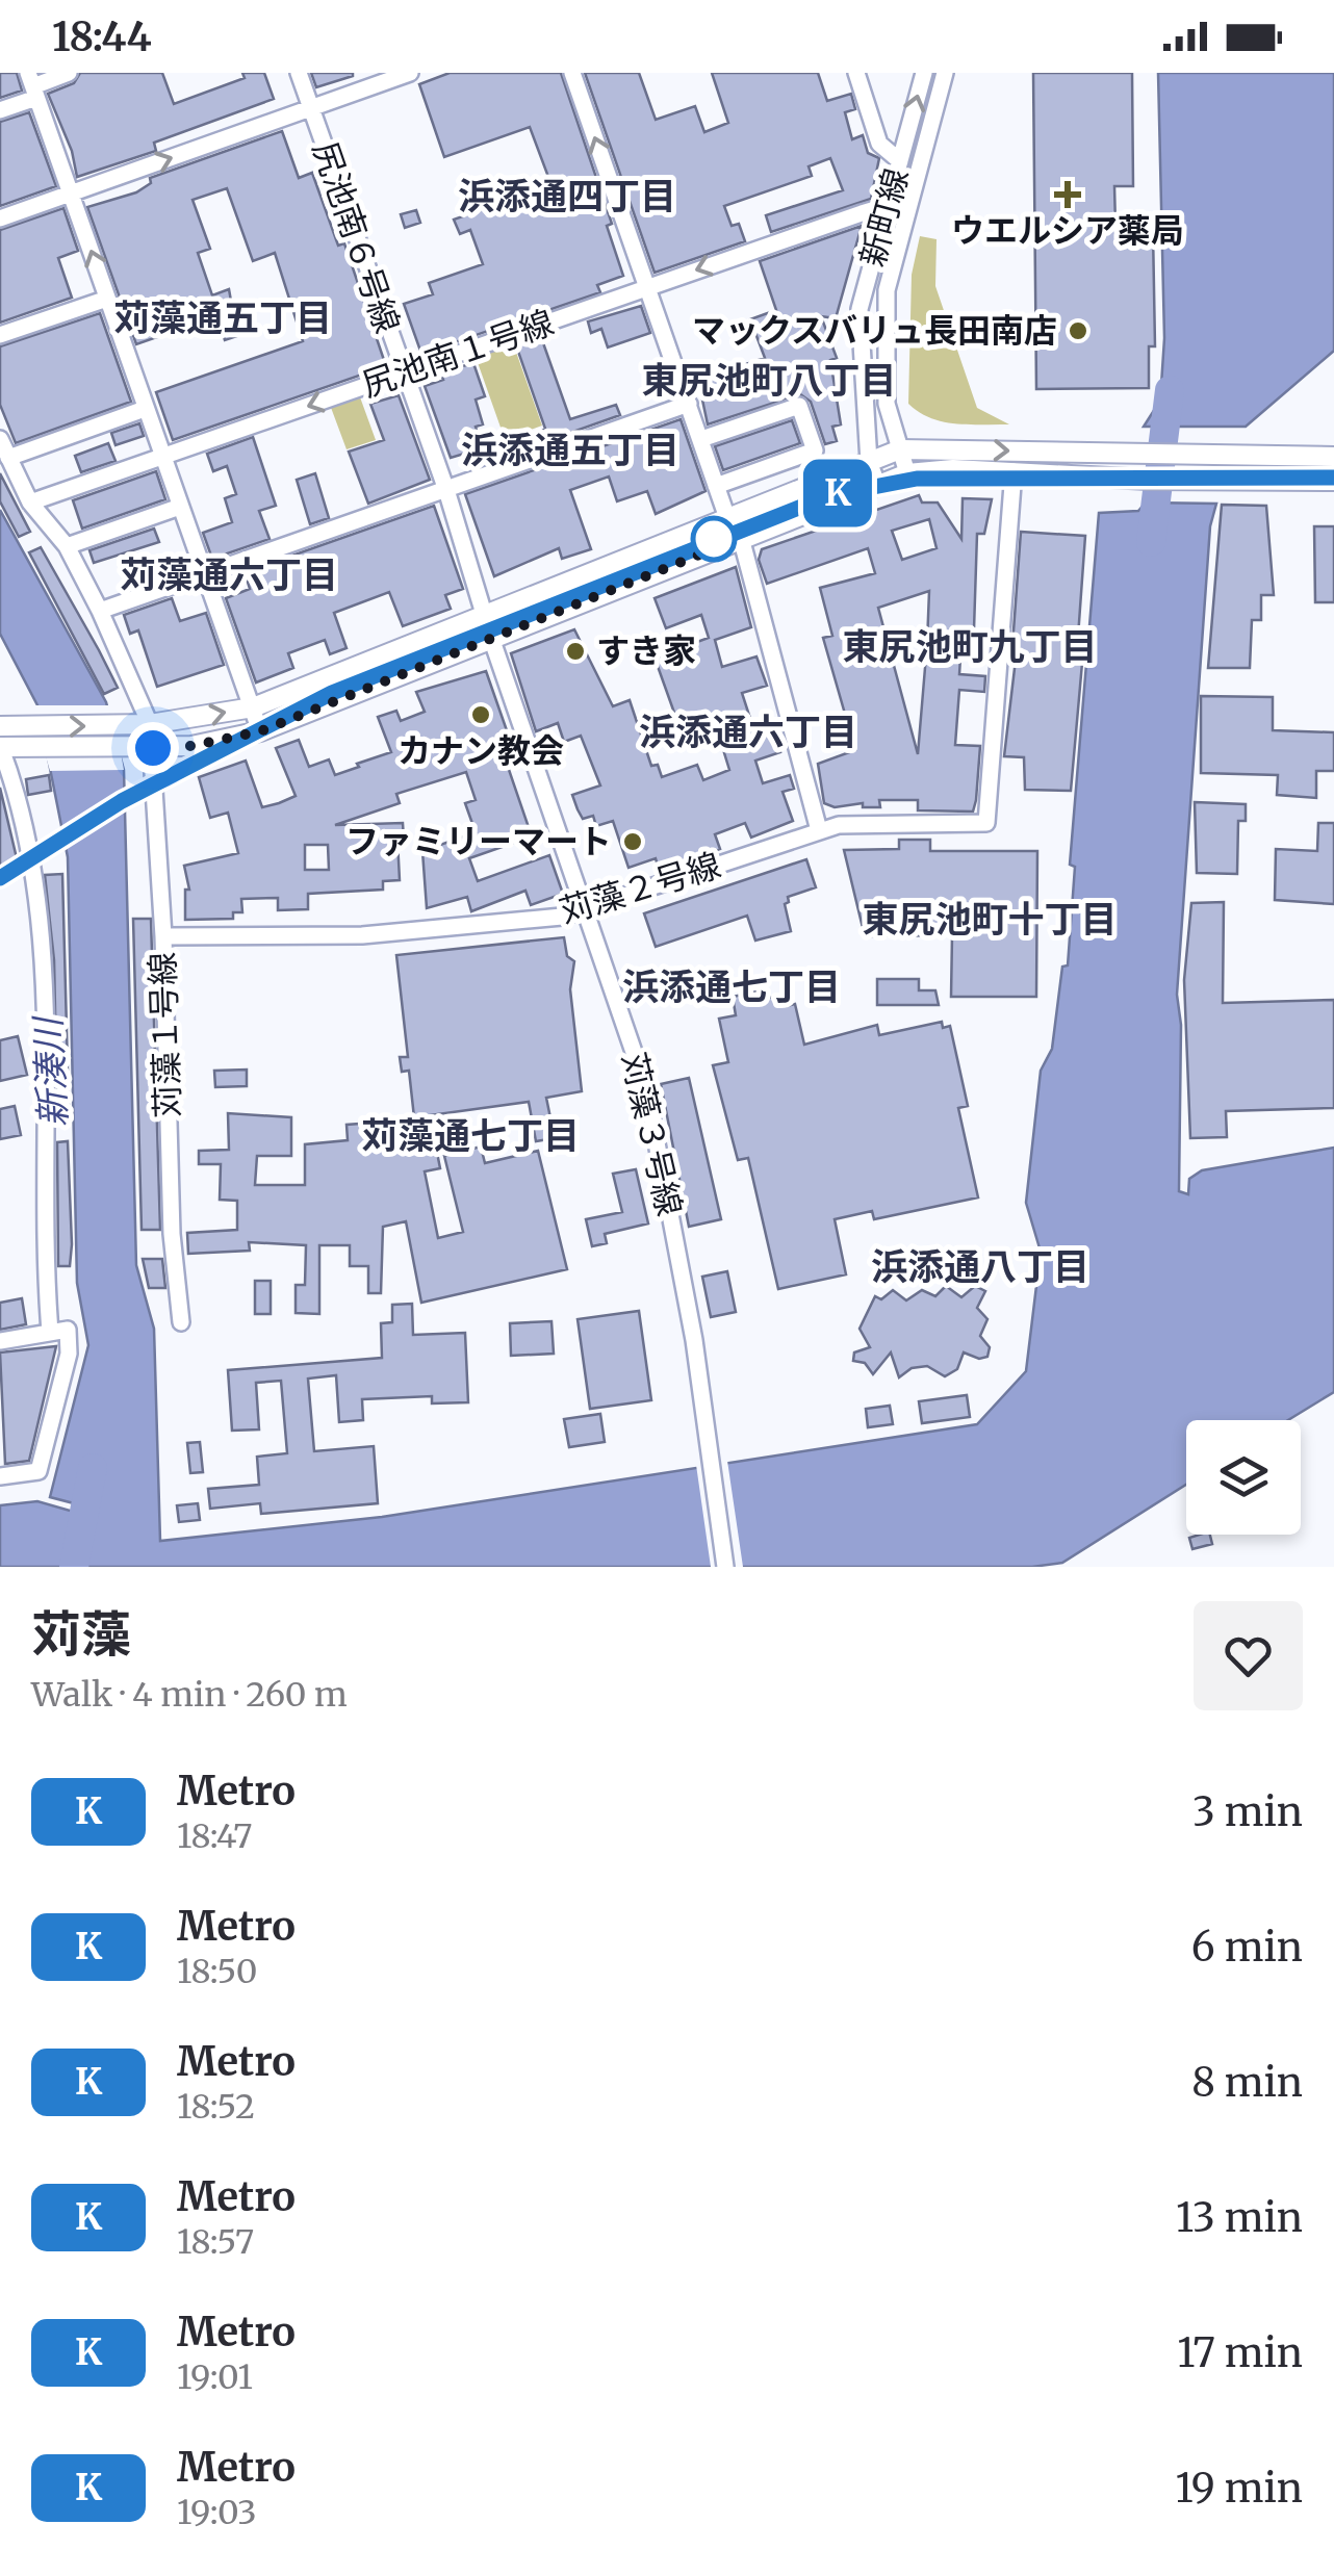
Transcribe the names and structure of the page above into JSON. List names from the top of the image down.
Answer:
{
  "streets": {
    "street": [
      "新町線",
      "尻池南６号線",
      "尻池南１号線",
      "苅藻２号線",
      "苅藻１号線",
      "苅藻３号線"
    ]
  },
  "crossings": [
    ["新町線", "尻池南１号線"],
    ["尻池南６号線", "尻池南１号線"],
    ["尻池南６号線", "苅藻３号線"],
    ["尻池南１号線", "苅藻１号線"],
    ["苅藻２号線", "苅藻１号線"],
    ["苅藻２号線", "苅藻３号線"]
  ],
  "districts": [
    "浜添通四丁目",
    "苅藻通五丁目",
    "東尻池町八丁目",
    "浜添通五丁目",
    "苅藻通六丁目",
    "東尻池町九丁目",
    "浜添通六丁目",
    "東尻池町十丁目",
    "浜添通七丁目",
    "苅藻通七丁目",
    "浜添通八丁目"
  ],
  "water": ["新湊川"],
  "places": {
    "health": ["ウエルシア薬局"],
    "other": [
      "マックスバリュ長田南店",
      "すき家",
      "カナン教会",
      "ファミリーマート"
    ]
  },
  "lines": ["metro line K"],
  "page": {
    "status": "18:44",
    "on_map": "K",
    "heading": ["苅藻", "Walk · 4 min · 260 m"],
    "list": [
      {
        "mark": "K",
        "name": "Metro",
        "note": "18:47",
        "value": "3 min"
      },
      {
        "mark": "K",
        "name": "Metro",
        "note": "18:50",
        "value": "6 min"
      },
      {
        "mark": "K",
        "name": "Metro",
        "note": "18:52",
        "value": "8 min"
      },
      {
        "mark": "K",
        "name": "Metro",
        "note": "18:57",
        "value": "13 min"
      },
      {
        "mark": "K",
        "name": "Metro",
        "note": "19:01",
        "value": "17 min"
      },
      {
        "mark": "K",
        "name": "Metro",
        "note": "19:03",
        "value": "19 min"
      }
    ]
  }
}
